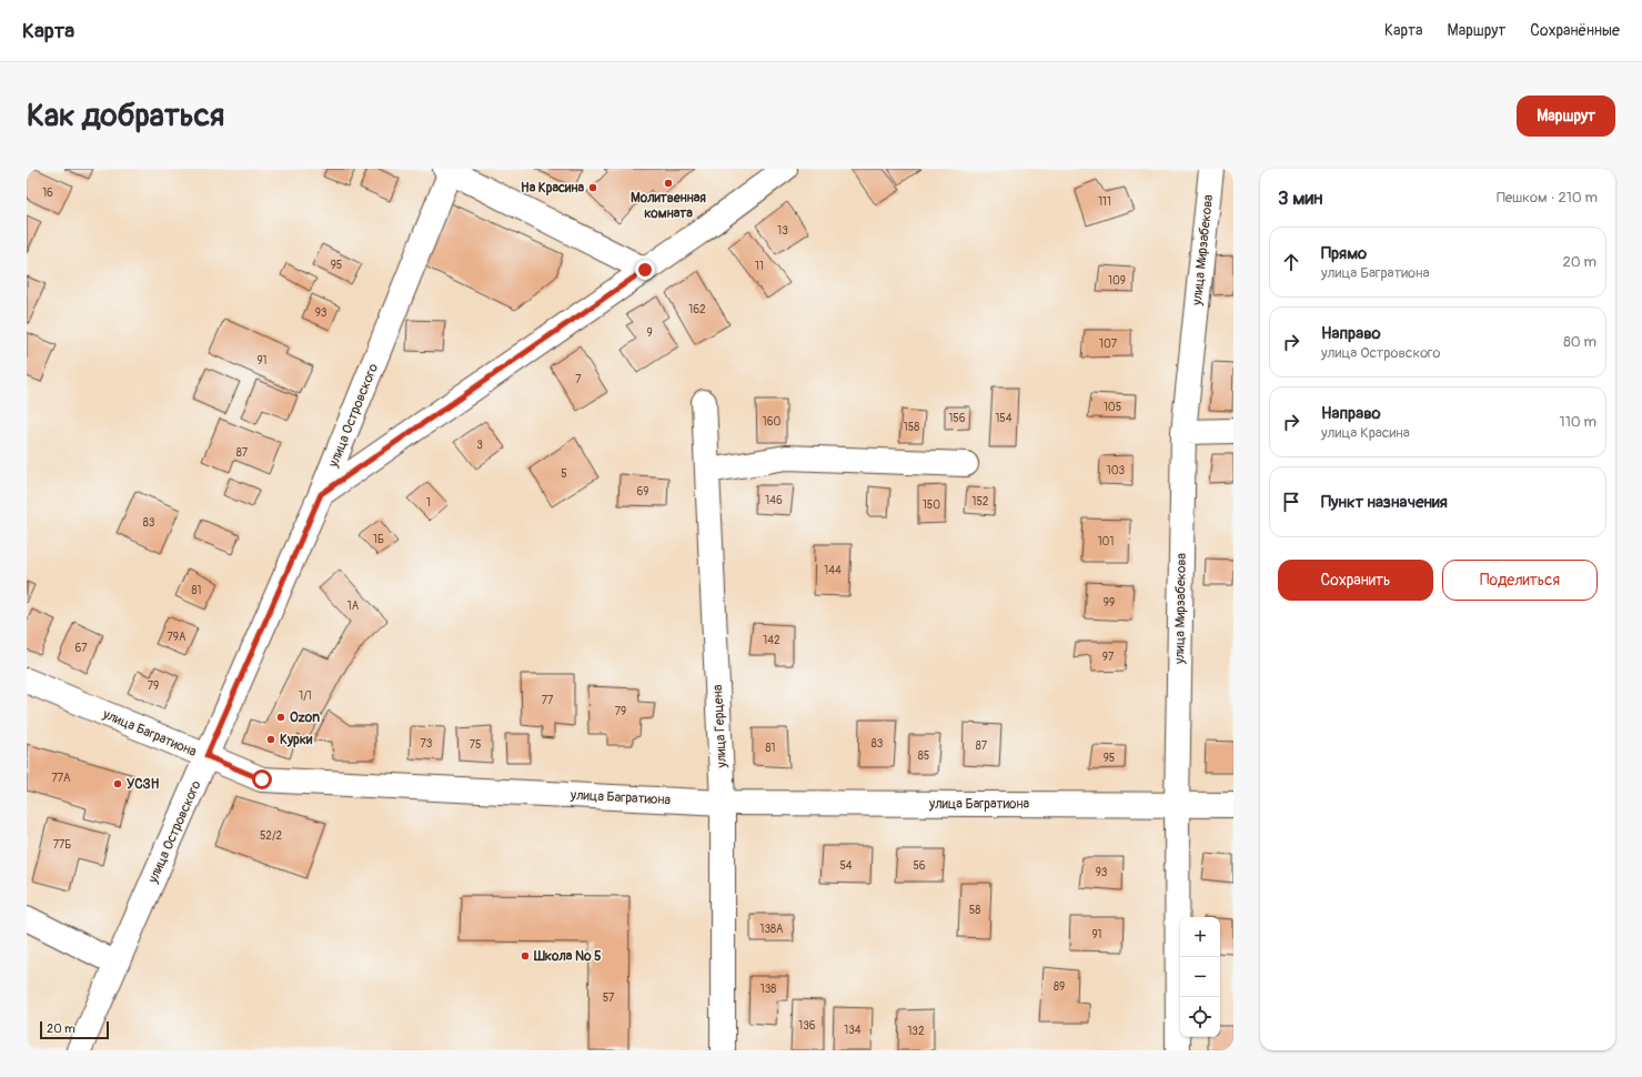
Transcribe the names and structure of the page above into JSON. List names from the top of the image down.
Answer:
{
  "streets": {
    "street": [
      "улица Мирзабекова",
      "улица Островского",
      "улица Герцена",
      "улица Багратиона"
    ]
  },
  "crossings": [
    ["улица Мирзабекова", "улица Багратиона"],
    ["улица Островского", "улица Багратиона"],
    ["улица Герцена", "улица Багратиона"]
  ],
  "places": [
    "Молитвенная комната",
    "На Красина",
    "Ozon",
    "Курки",
    "УСЗН",
    "Школа № 5"
  ],
  "house_numbers": [
    "16",
    "111",
    "13",
    "95",
    "11",
    "109",
    "162",
    "93",
    "9",
    "107",
    "91",
    "7",
    "105",
    "156",
    "154",
    "160",
    "158",
    "3",
    "87",
    "103",
    "5",
    "69",
    "146",
    "152",
    "1",
    "150",
    "83",
    "1Б",
    "101",
    "144",
    "81",
    "99",
    "1А",
    "79А",
    "142",
    "67",
    "97",
    "79",
    "1/1",
    "77",
    "79",
    "73",
    "83",
    "75",
    "87",
    "81",
    "85",
    "95",
    "77А",
    "52/2",
    "77Б",
    "54",
    "56",
    "93",
    "58",
    "138А",
    "91",
    "89",
    "138",
    "57",
    "136",
    "134",
    "132"
  ],
  "scale_bar": "20 m",
  "page": {
    "header": "Карта",
    "nav": ["Карта", "Маршрут", "Сохранённые"],
    "buttons": [
      "Маршрут",
      ["Сохранить", "Поделиться"]
    ],
    "title": "Как добраться",
    "heading": ["3 мин", "Пешком · 210 m"],
    "list": [
      ["Прямо", "улица Багратиона", "20 m"],
      ["Направо", "улица Островского", "80 m"],
      ["Направо", "улица Красина", "110 m"],
      "Пункт назначения"
    ],
    "map_buttons": ["+", "−"],
    "scale": "20 m"
  }
}
